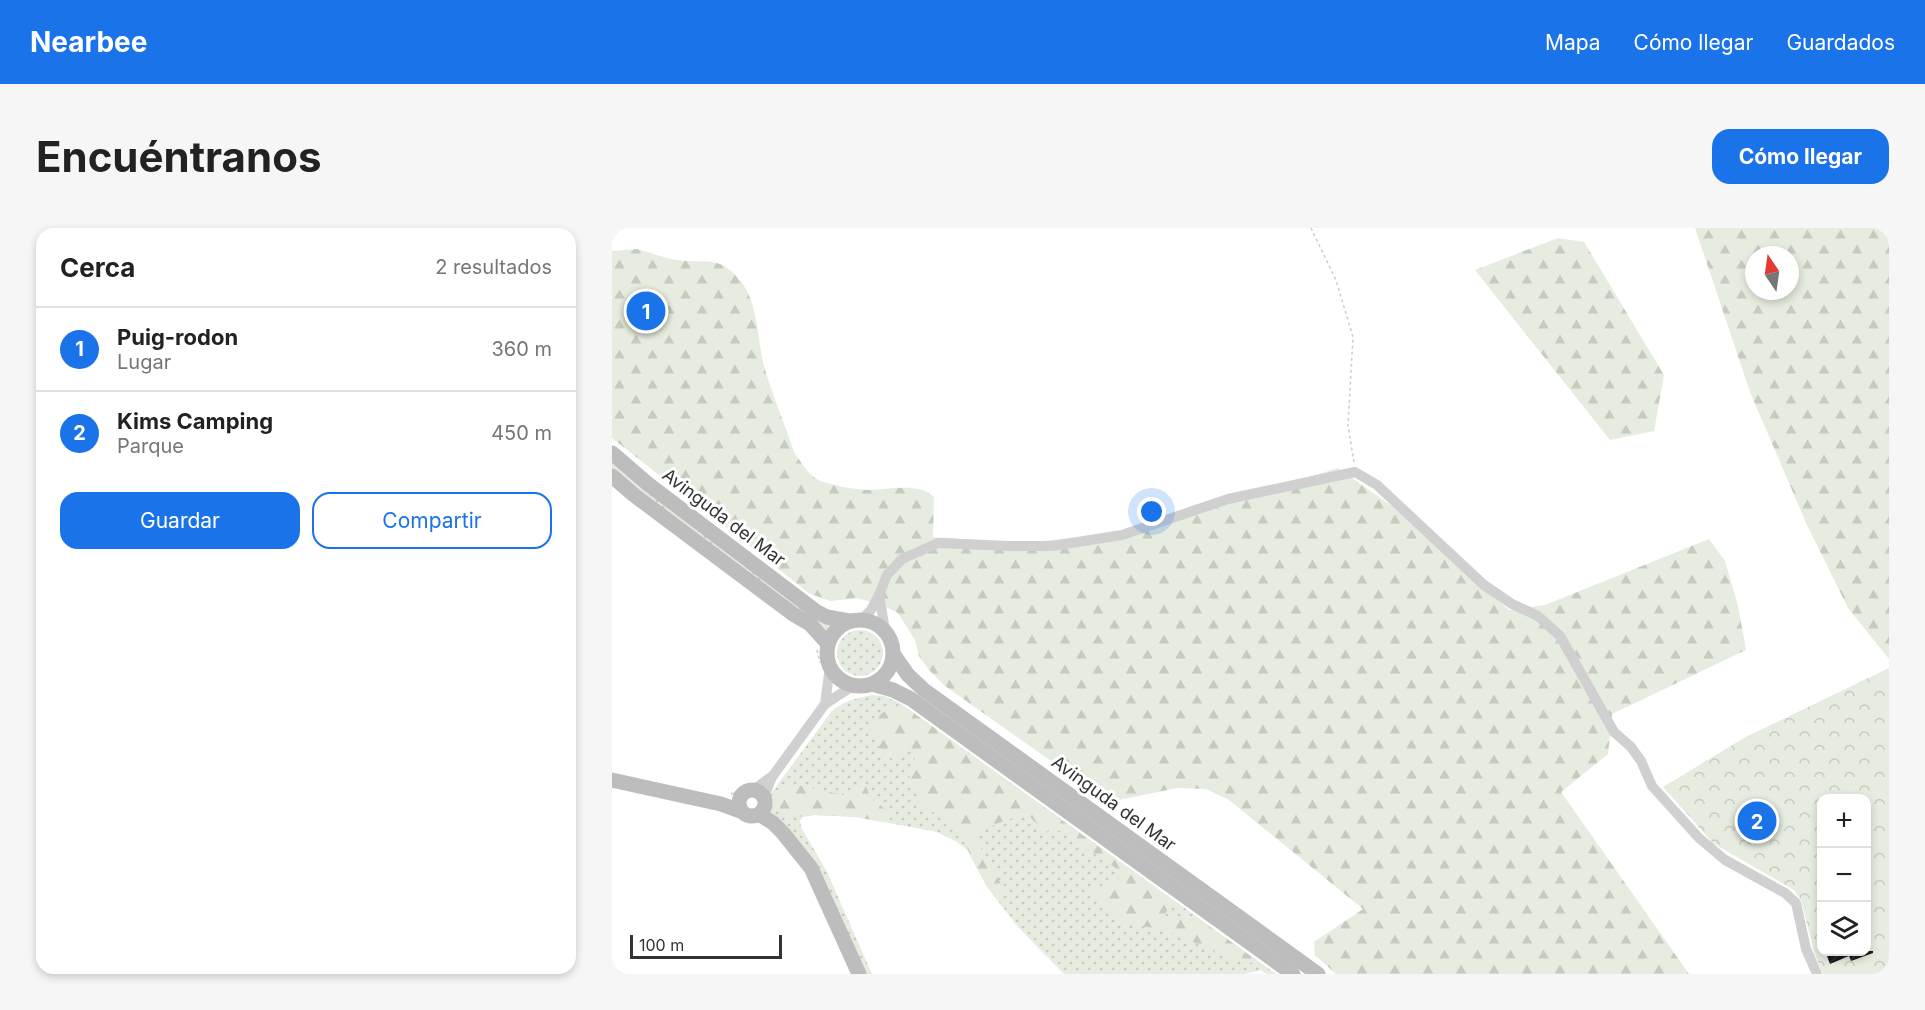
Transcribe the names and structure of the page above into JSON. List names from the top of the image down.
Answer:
{
  "streets": {
    "main road": ["Avinguda del Mar"]
  },
  "scale_bar": "100 m",
  "north": "top",
  "page": {
    "header": "Nearbee",
    "nav": ["Mapa", "Cómo llegar", "Guardados"],
    "buttons": [
      "Cómo llegar",
      ["Guardar", "Compartir"]
    ],
    "title": "Encuéntranos",
    "heading": ["Cerca", "2 resultados"],
    "pins": ["1", "2"],
    "list": [
      {
        "mark": "1",
        "name": "Puig-rodon",
        "note": "Lugar",
        "value": "360 m"
      },
      {
        "mark": "2",
        "name": "Kims Camping",
        "note": "Parque",
        "value": "450 m"
      }
    ],
    "map_buttons": ["+", "−"],
    "scale": "100 m"
  }
}
